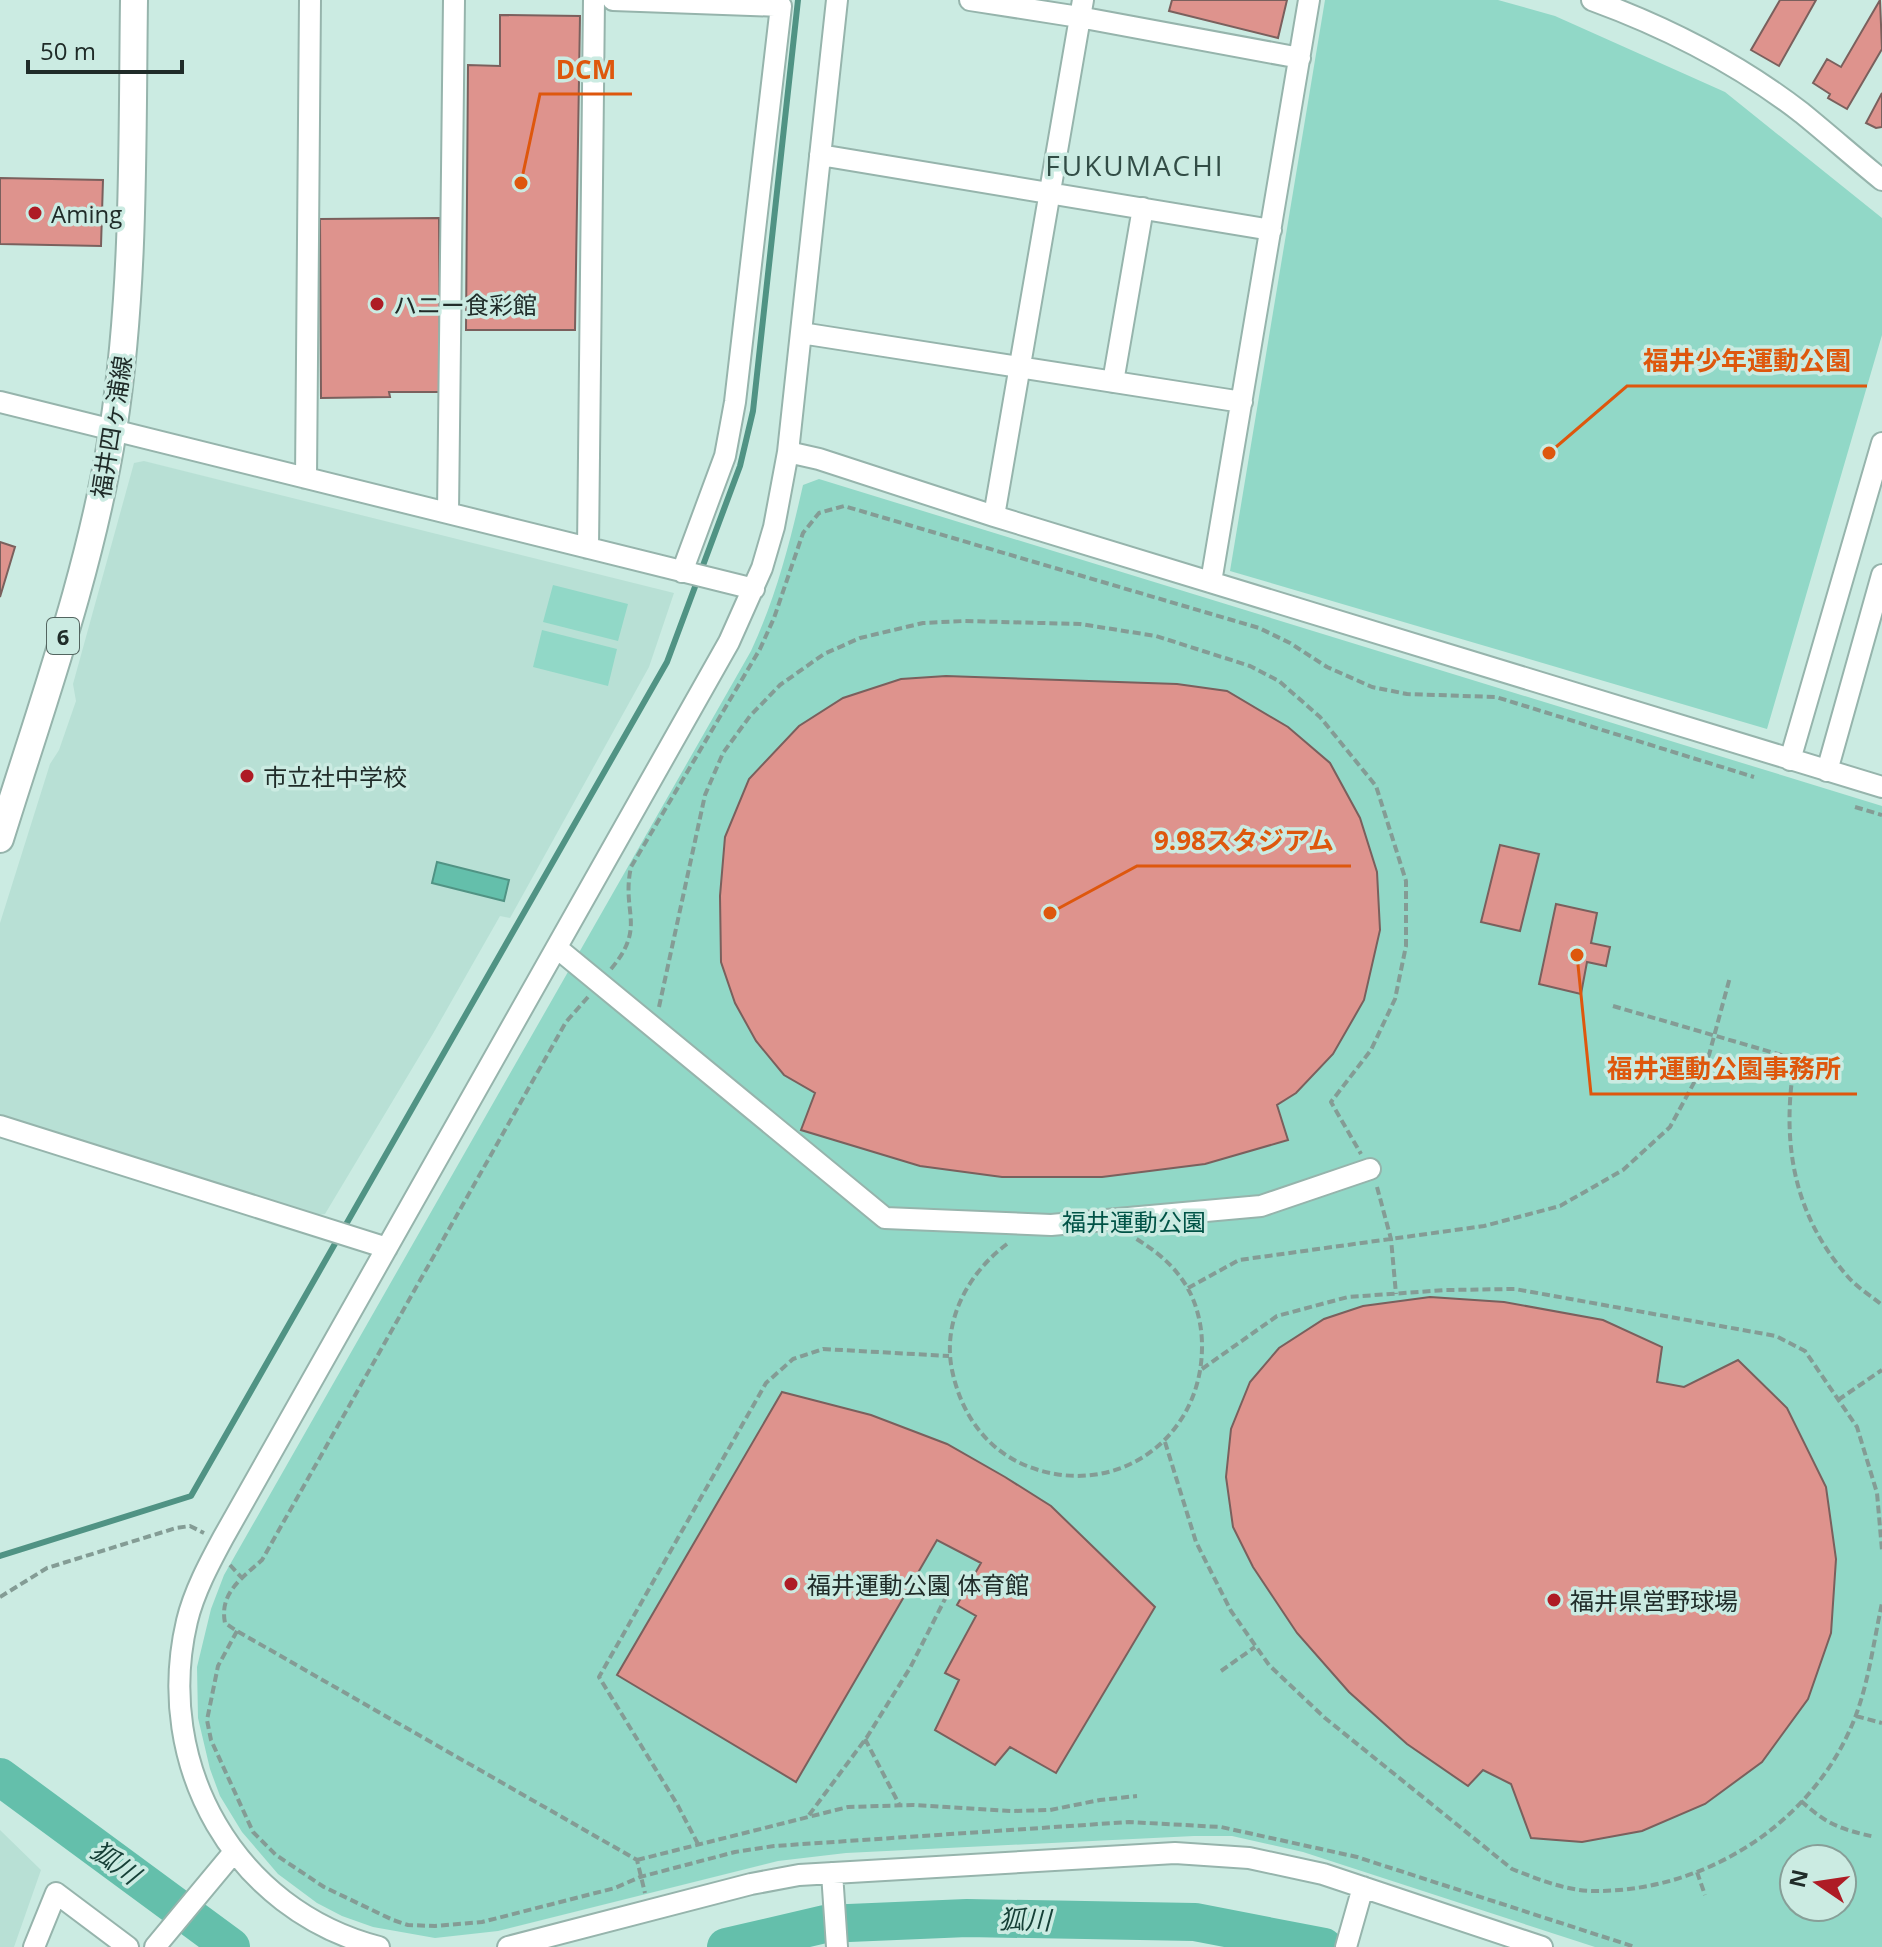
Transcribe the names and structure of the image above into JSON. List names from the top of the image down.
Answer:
{
  "streets": {
    "main road": ["福井四ヶ浦線", "6"]
  },
  "districts": ["FUKUMACHI"],
  "water": ["狐川"],
  "parks": ["福井運動公園"],
  "places": [
    "DCM",
    "Aming",
    "ハニー食彩館",
    "福井少年運動公園",
    "市立社中学校",
    "9.98スタジアム",
    "福井運動公園事務所",
    "福井運動公園 体育館",
    "福井県営野球場"
  ],
  "scale_bar": "50 m",
  "north": "left"
}
